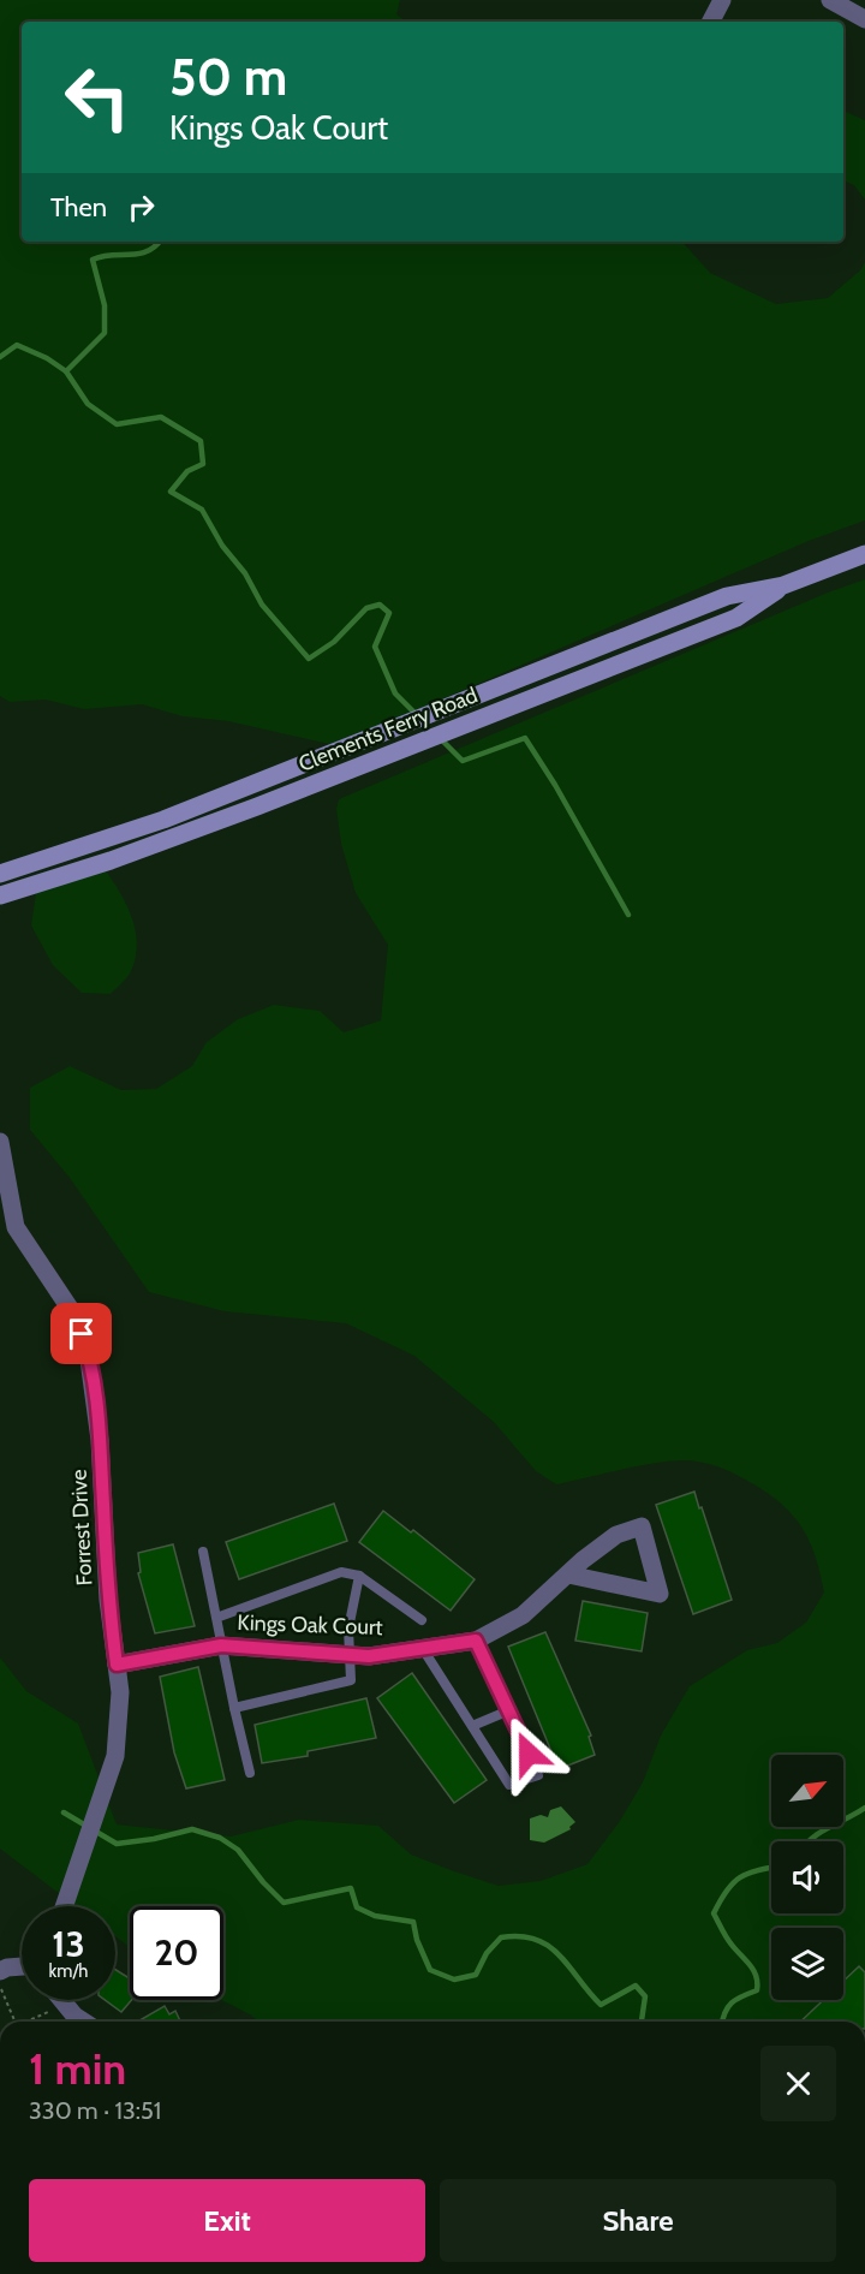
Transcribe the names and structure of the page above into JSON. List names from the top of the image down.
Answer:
{
  "streets": {
    "main road": ["Clements Ferry Road"],
    "street": ["Forrest Drive", "Kings Oak Court"]
  },
  "crossings": [
    ["Forrest Drive", "Kings Oak Court"]
  ],
  "north": "top right",
  "page": {
    "turn": ["50 m", "Kings Oak Court"],
    "then": "Then",
    "speed": "13 km/h",
    "limit": "20",
    "heading": ["1 min", "330 m · 13:51"],
    "buttons": ["Exit", "Share"]
  }
}
